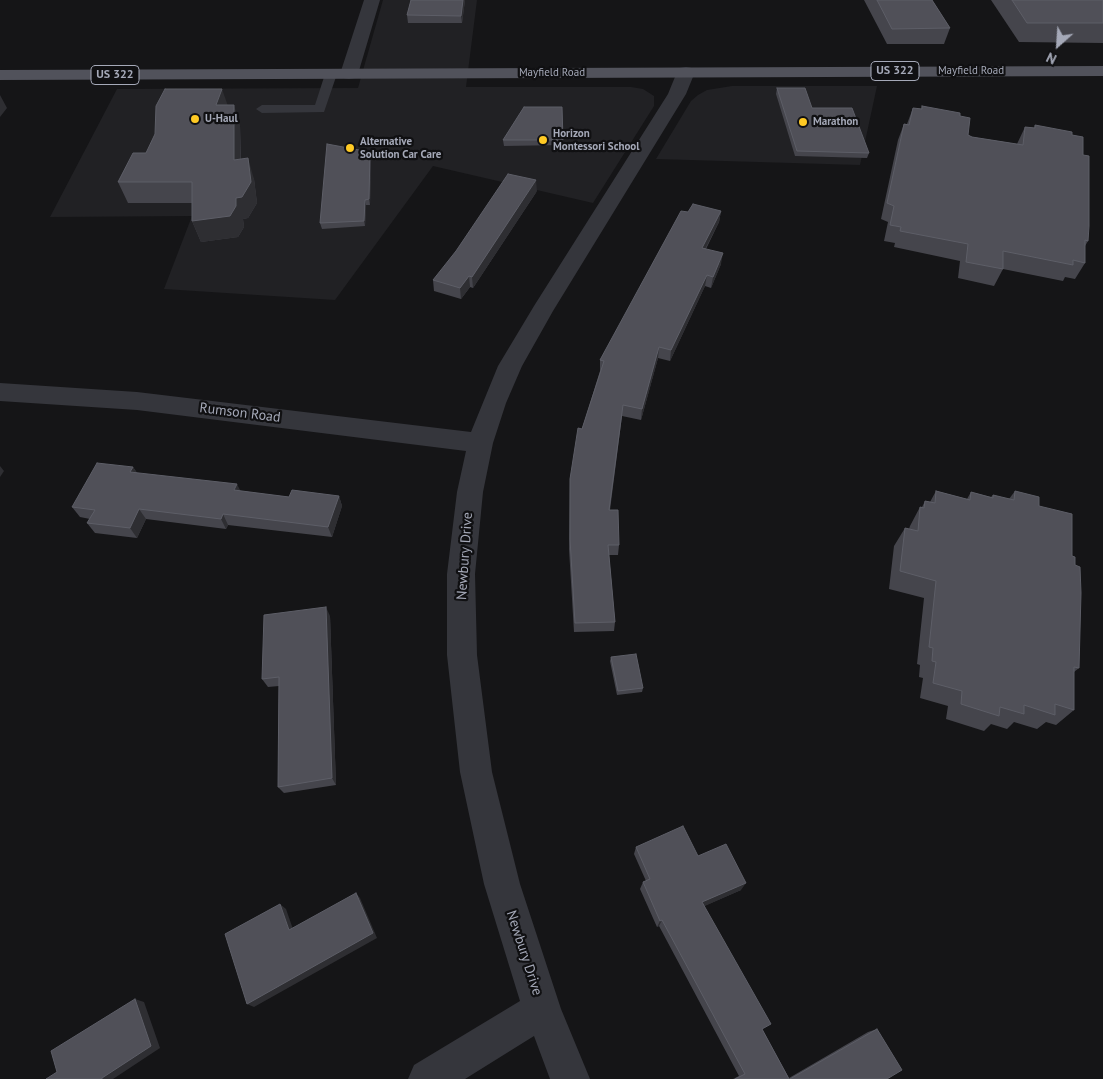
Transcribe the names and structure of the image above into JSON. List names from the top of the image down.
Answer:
{
  "streets": {
    "main road": ["US 322", "Mayfield Road"],
    "street": ["Rumson Road", "Newbury Drive"]
  },
  "crossings": [
    ["Mayfield Road", "Newbury Drive"],
    ["Rumson Road", "Newbury Drive"]
  ],
  "places": [
    "U-Haul",
    "Marathon",
    "Horizon Montessori School",
    "Alternative Solution Car Care"
  ],
  "north": "bottom left"
}
